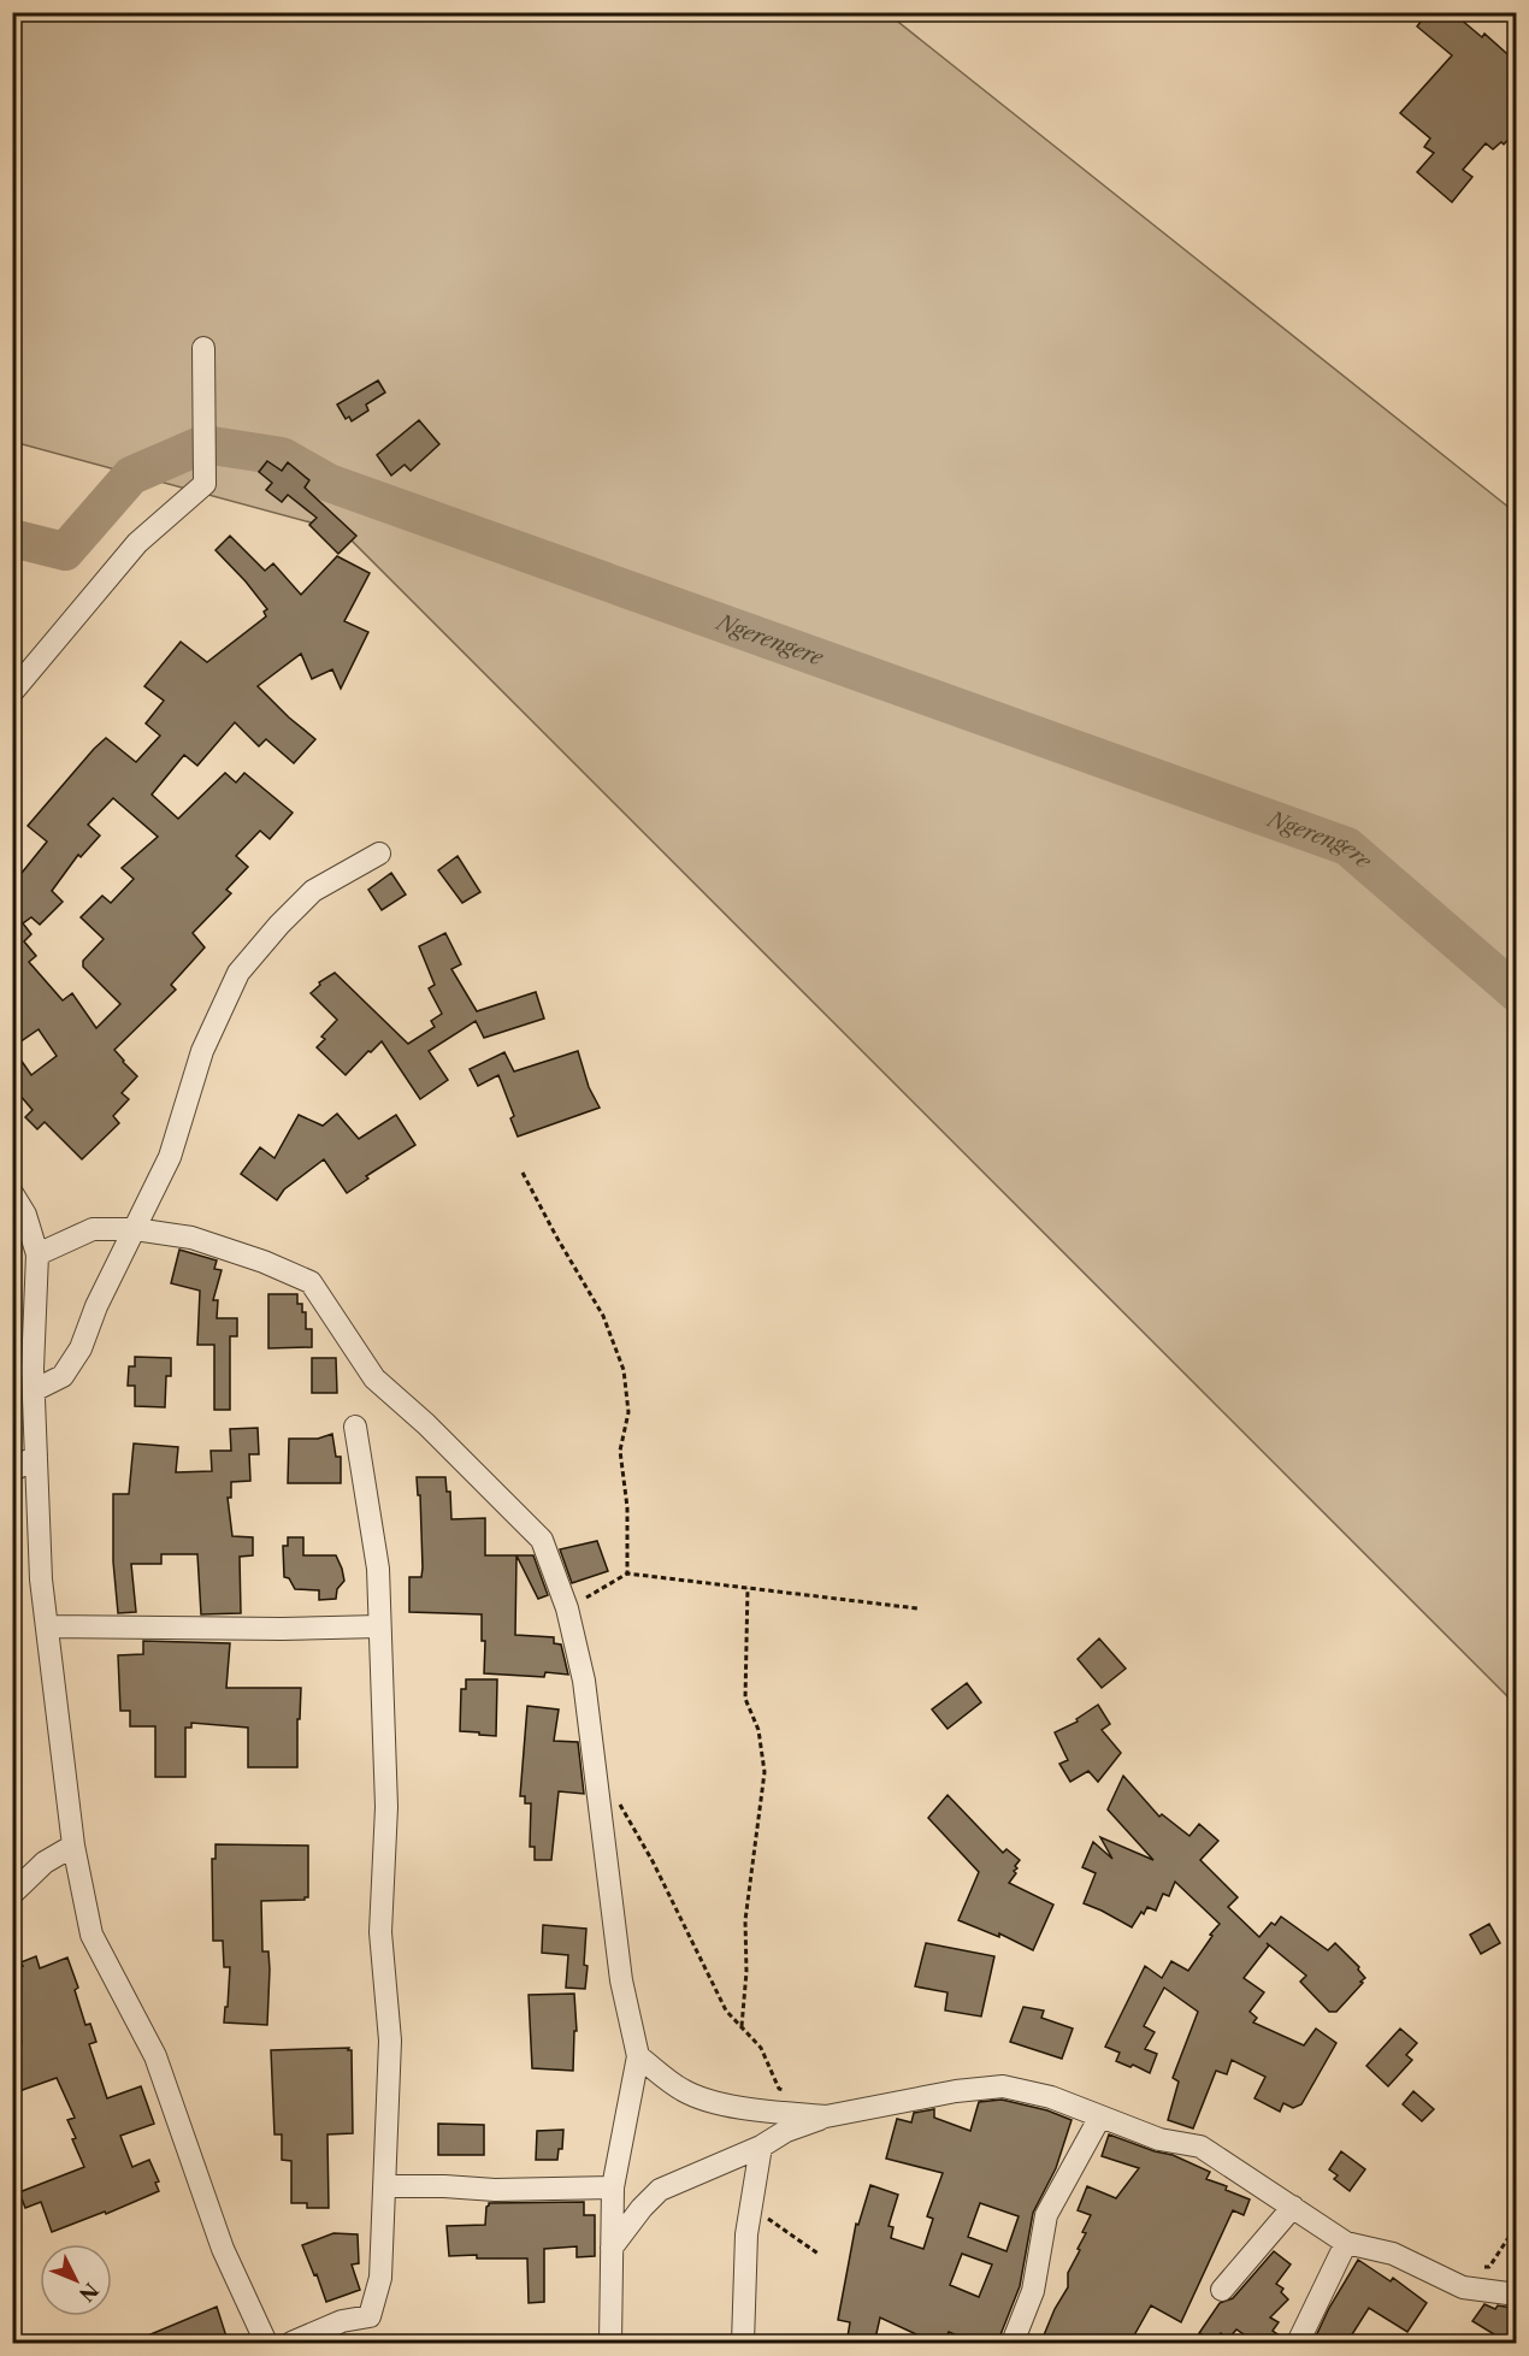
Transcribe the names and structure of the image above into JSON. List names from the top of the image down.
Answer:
{
  "water": ["Ngerengere"],
  "north": "bottom right"
}
